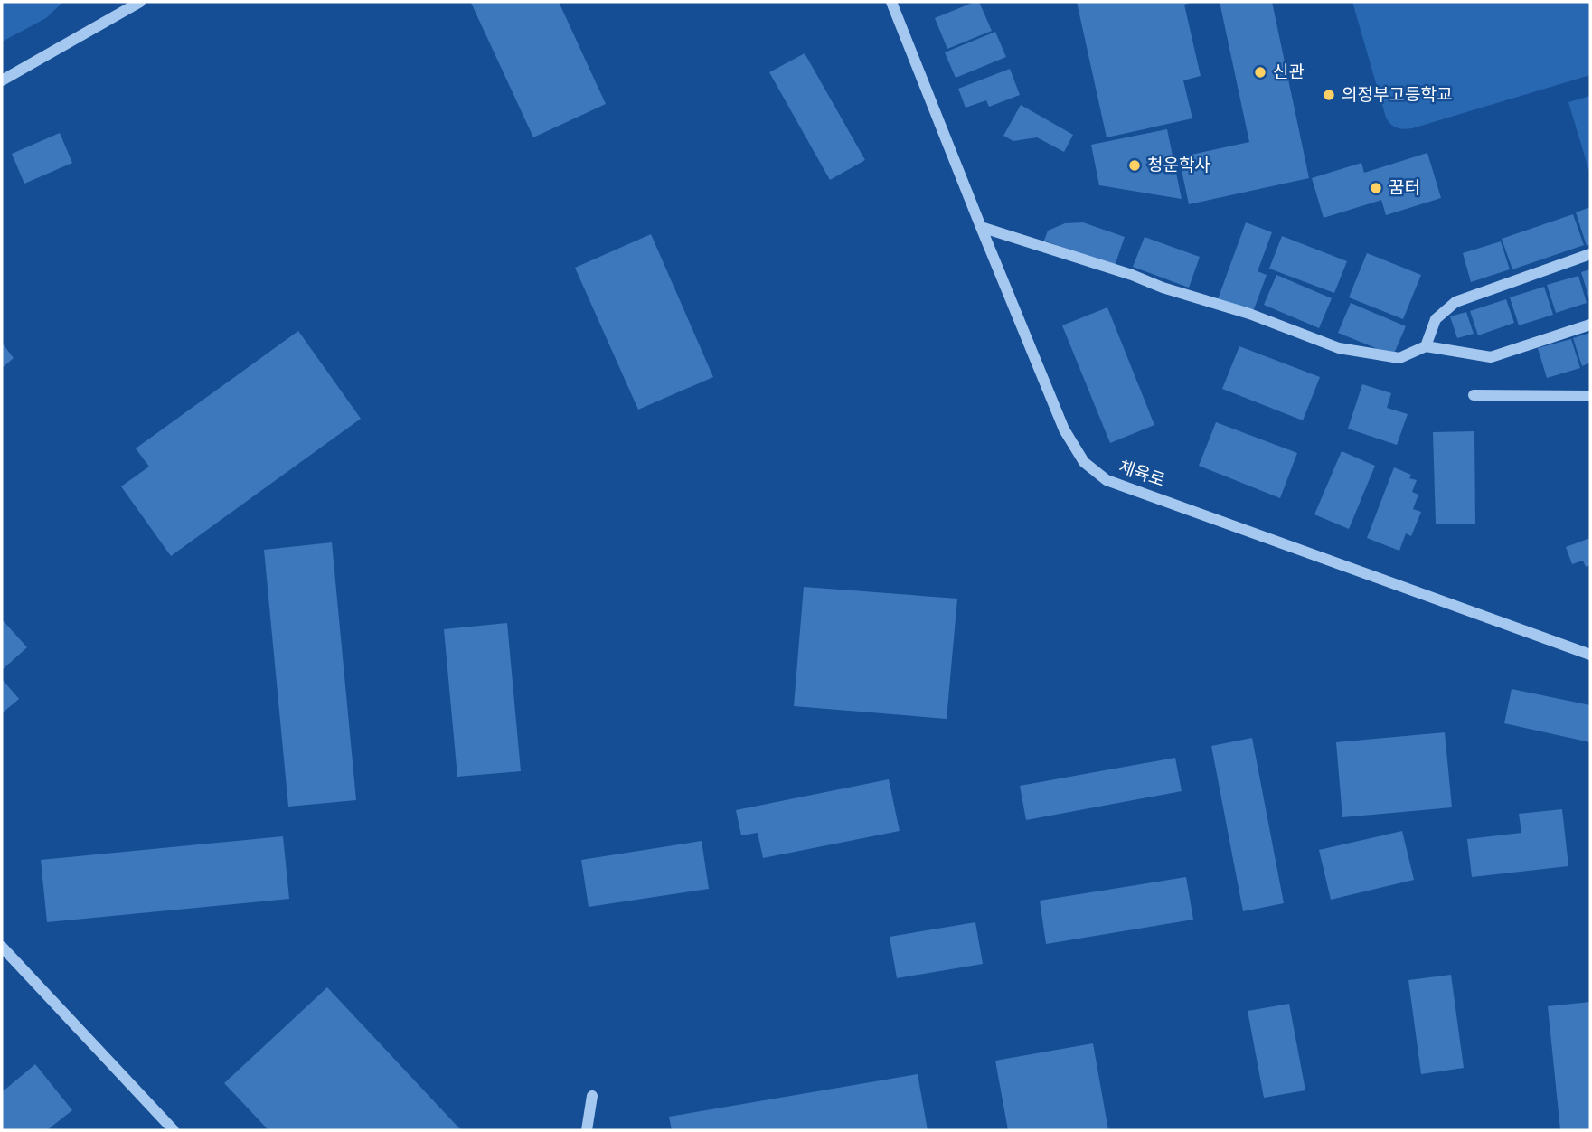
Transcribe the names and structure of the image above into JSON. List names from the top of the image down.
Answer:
{
  "streets": {
    "street": ["체육로"]
  },
  "places": [
    "신관",
    "의정부고등학교",
    "청운학사",
    "꿈터"
  ]
}
